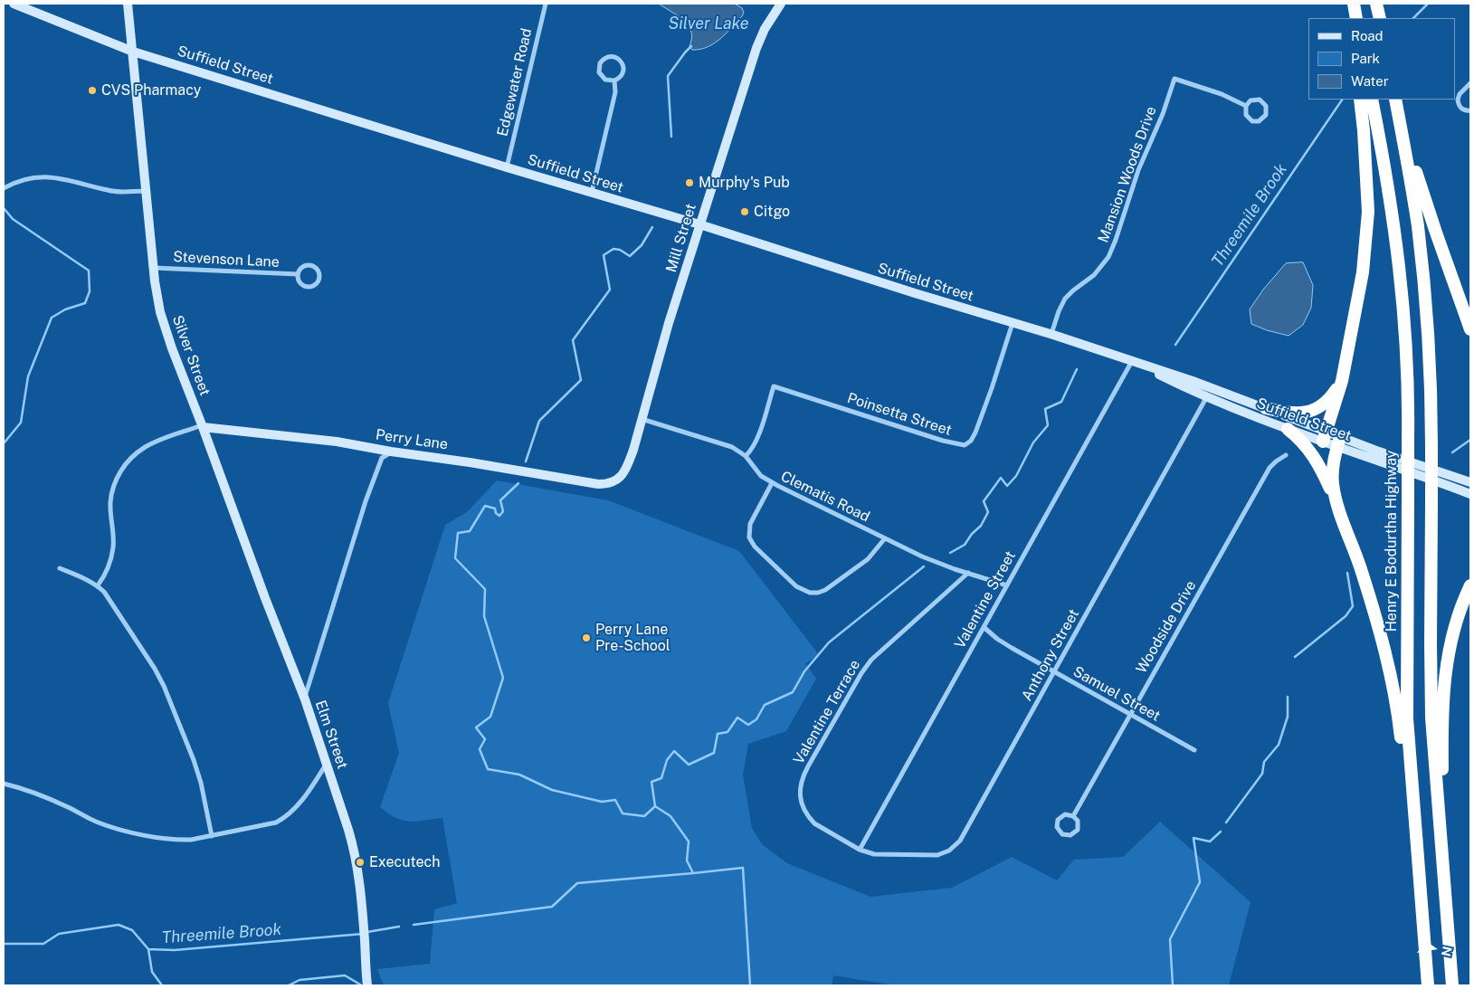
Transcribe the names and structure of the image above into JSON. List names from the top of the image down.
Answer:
{
  "streets": {
    "highway": ["Henry E Bodurtha Highway"],
    "street": [
      "Suffield Street",
      "Edgewater Road",
      "Mansion Woods Drive",
      "Mill Street",
      "Stevenson Lane",
      "Silver Street",
      "Poinsetta Street",
      "Perry Lane",
      "Clematis Road",
      "Valentine Street",
      "Woodside Drive",
      "Anthony Street",
      "Samuel Street",
      "Valentine Terrace",
      "Elm Street"
    ]
  },
  "crossings": [
    ["Suffield Street", "Edgewater Road"],
    ["Suffield Street", "Mansion Woods Drive"],
    ["Suffield Street", "Mill Street"],
    ["Suffield Street", "Silver Street"],
    ["Suffield Street", "Poinsetta Street"],
    ["Suffield Street", "Valentine Street"],
    ["Suffield Street", "Anthony Street"],
    ["Mill Street", "Perry Lane"],
    ["Mill Street", "Clematis Road"],
    ["Stevenson Lane", "Silver Street"],
    ["Silver Street", "Perry Lane"],
    ["Silver Street", "Elm Street"],
    ["Poinsetta Street", "Clematis Road"],
    ["Perry Lane", "Elm Street"],
    ["Clematis Road", "Valentine Street"],
    ["Clematis Road", "Valentine Terrace"],
    ["Valentine Street", "Anthony Street"],
    ["Valentine Street", "Samuel Street"],
    ["Valentine Street", "Valentine Terrace"],
    ["Woodside Drive", "Samuel Street"],
    ["Anthony Street", "Samuel Street"],
    ["Anthony Street", "Valentine Terrace"]
  ],
  "water": ["Silver Lake", "Threemile Brook"],
  "places": [
    "CVS Pharmacy",
    "Murphy's Pub",
    "Citgo",
    "Perry Lane Pre-School",
    "Executech"
  ],
  "legend": ["Road", "Park", "Water"],
  "north": "right"
}
